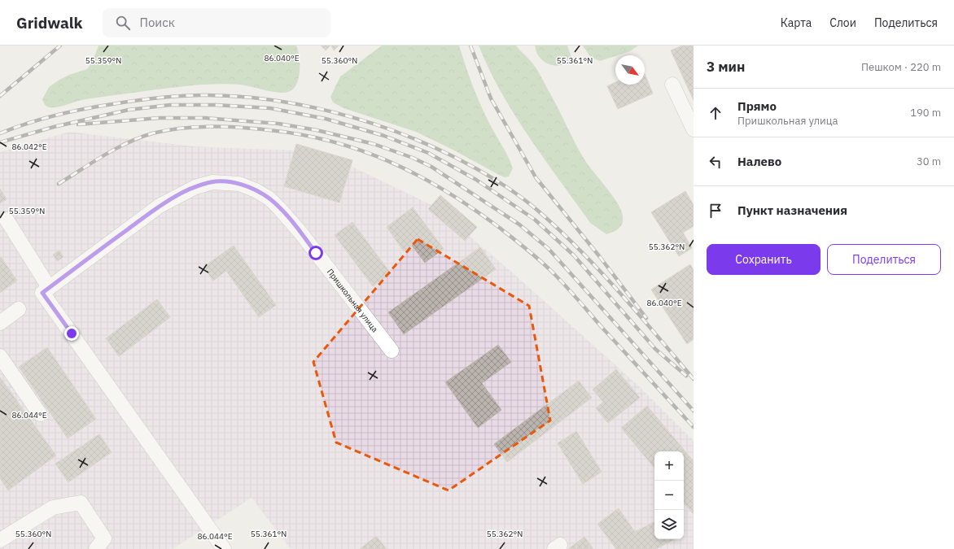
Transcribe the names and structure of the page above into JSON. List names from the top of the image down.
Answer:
{
  "streets": {
    "street": ["Пришкольная улица"]
  },
  "north": "bottom right",
  "page": {
    "header": "Gridwalk",
    "search": "Поиск",
    "nav": ["Карта", "Слои", "Поделиться"],
    "heading": ["3 мин", "Пешком · 220 m"],
    "list": [
      ["Прямо", "Пришкольная улица", "190 m"],
      ["Налево", "30 m"],
      "Пункт назначения"
    ],
    "buttons": ["Сохранить", "Поделиться"],
    "map_buttons": ["+", "−"]
  },
  "coordinates": [
    "86.040°E",
    "55.359°N",
    "55.360°N",
    "55.361°N",
    "86.042°E",
    "55.362°N",
    "86.044°E"
  ]
}
